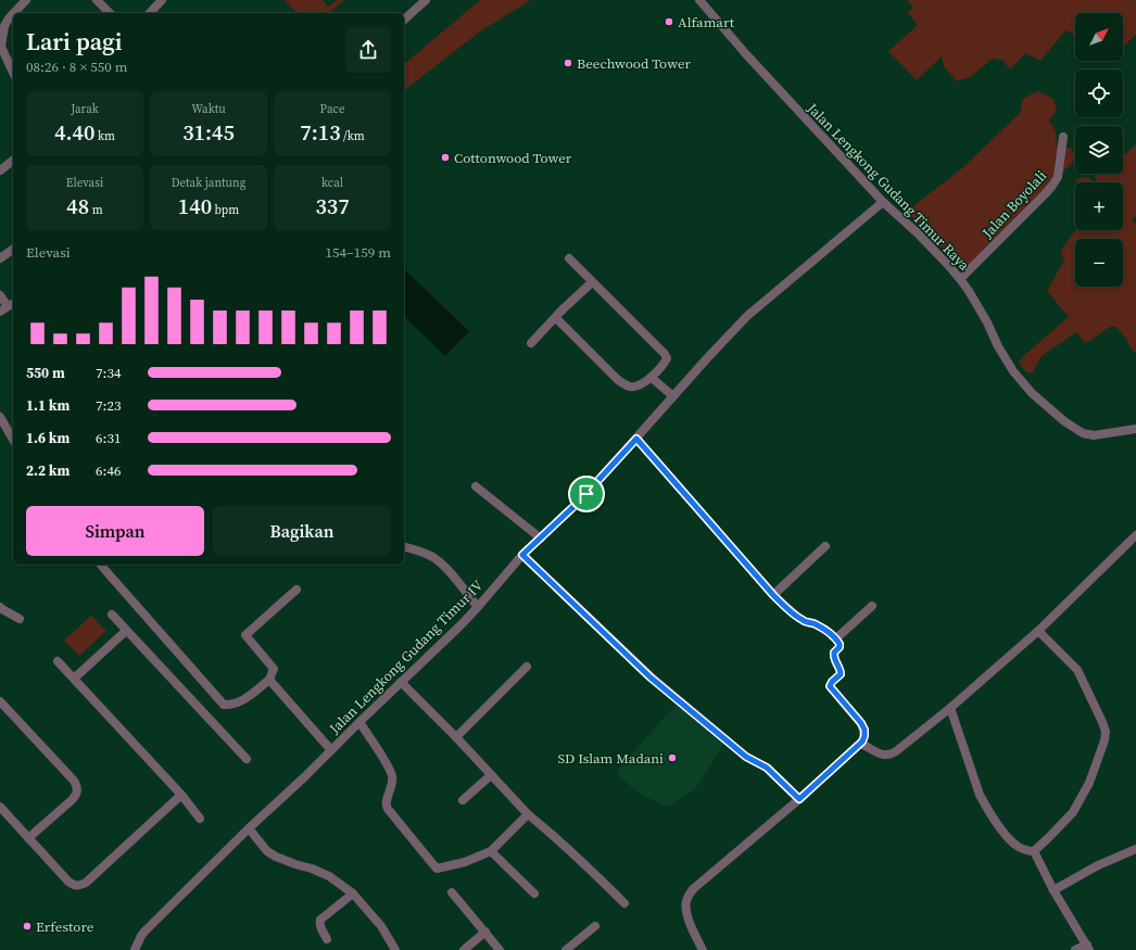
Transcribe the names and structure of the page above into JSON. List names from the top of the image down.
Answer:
{
  "streets": {
    "street": ["Jalan Lengkong Gudang Timur Raya", "Jalan Boyolali", "Jalan Lengkong Gudang Timur IV"]
  },
  "crossings": [
    ["Jalan Lengkong Gudang Timur Raya", "Jalan Boyolali"],
    ["Jalan Lengkong Gudang Timur Raya", "Jalan Lengkong Gudang Timur IV"]
  ],
  "places": [
    "Alfamart",
    "Beechwood Tower",
    "Cottonwood Tower",
    "SD Islam Madani",
    "Erfestore"
  ],
  "north": "top right",
  "page": {
    "map_buttons": ["+", "−"],
    "heading": ["Lari pagi", "08:26 · 8 × 550 m"],
    "stats": [
      ["Jarak", "4.40 km"],
      ["Waktu", "31:45"],
      ["Pace", "7:13 /km"],
      ["Elevasi", "48 m"],
      ["Detak jantung", "140 bpm"],
      ["kcal", "337"]
    ],
    "chart": ["Elevasi", "154–159 m"],
    "list": [
      {
        "name": "550 m",
        "note": "7:34"
      },
      {
        "name": "1.1 km",
        "note": "7:23"
      },
      {
        "name": "1.6 km",
        "note": "6:31"
      },
      {
        "name": "2.2 km",
        "note": "6:46"
      }
    ],
    "buttons": ["Simpan", "Bagikan"]
  }
}
